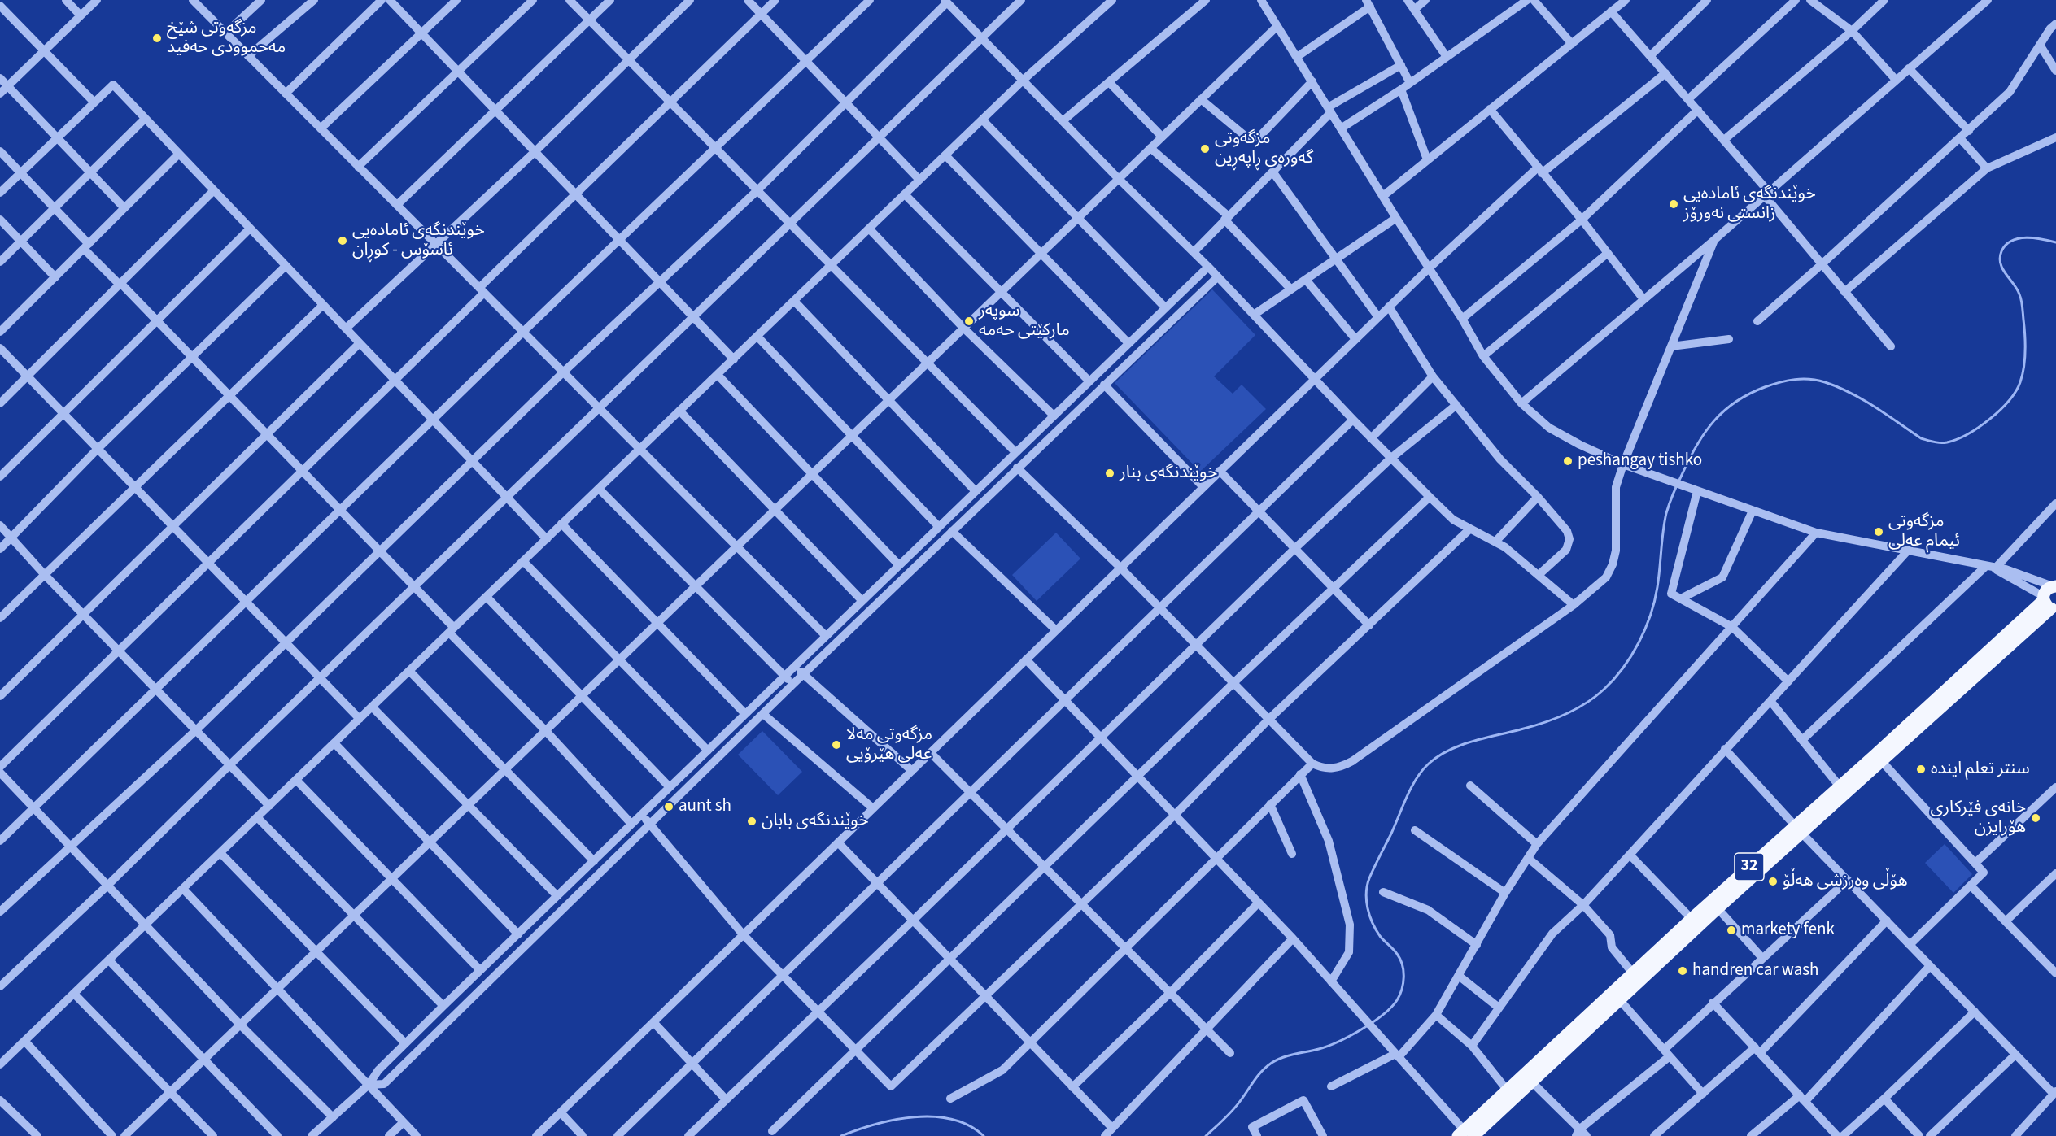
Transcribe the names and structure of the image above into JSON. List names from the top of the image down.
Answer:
{
  "streets": {
    "main road": ["32"]
  },
  "places": [
    "مزگەوتی شێخ مەحموودی حەفید",
    "مزگەوتی گەورەی ڕاپەڕین",
    "خوێندنگەی ئامادەیی زانستی نەورۆز",
    "خوێندنگەی ئامادەیی ئاسۆس - کوڕان",
    "سوپەر مارکێتی حەمە",
    "peshangay tishko",
    "خوێندنگەی بنار",
    "مزگەوتی ئیمام عەلی",
    "مزگەوتی مەلا عەلی هێرۆیی",
    "سنتر تعلم اينده",
    "aunt sh",
    "خانەی فێرکاری هۆرایزن",
    "خوێندنگەی بابان",
    "ھۆڵی وەرزشی ھەڵۆ",
    "markety fenk",
    "handren car wash"
  ]
}
